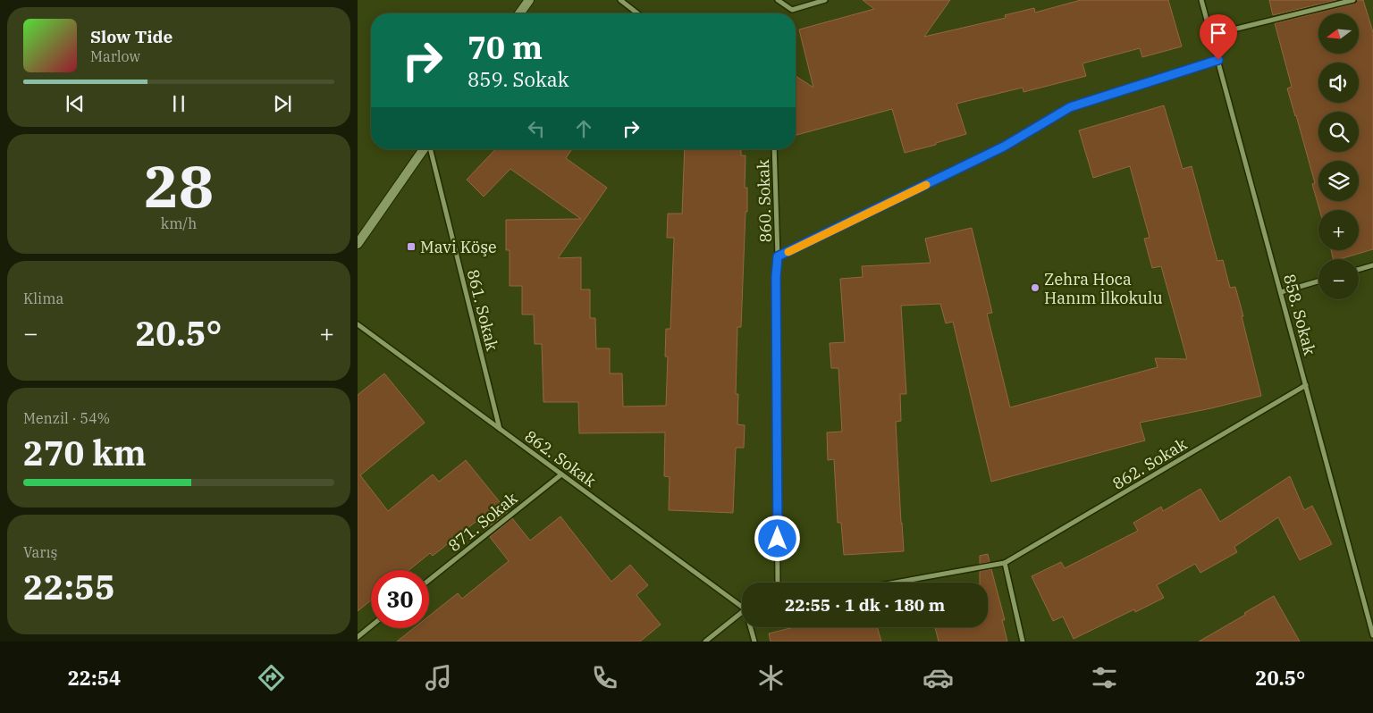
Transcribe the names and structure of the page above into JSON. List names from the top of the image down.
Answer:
{
  "streets": {
    "street": [
      "860. Sokak",
      "861. Sokak",
      "858. Sokak",
      "862. Sokak",
      "871. Sokak"
    ]
  },
  "crossings": [
    ["861. Sokak", "862. Sokak"],
    ["858. Sokak", "862. Sokak"],
    ["862. Sokak", "871. Sokak"]
  ],
  "places": {
    "transit": ["Mavi Köşe"],
    "other": ["Zehra Hoca Hanım İlkokulu"]
  },
  "north": "left",
  "page": {
    "map_buttons": ["+", "−"],
    "turn": ["70 m", "859. Sokak"],
    "song": ["Slow Tide", "Marlow"],
    "tile": [
      ["28", "km/h"],
      "Klima",
      ["Menzil · 54%", "270 km"],
      ["Varış", "22:55"]
    ],
    "heat": ["−", "20.5°", "+"],
    "limit": "30",
    "trip": "22:55 · 1 dk · 180 m",
    "tabs": ["22:54", "20.5°"]
  }
}
